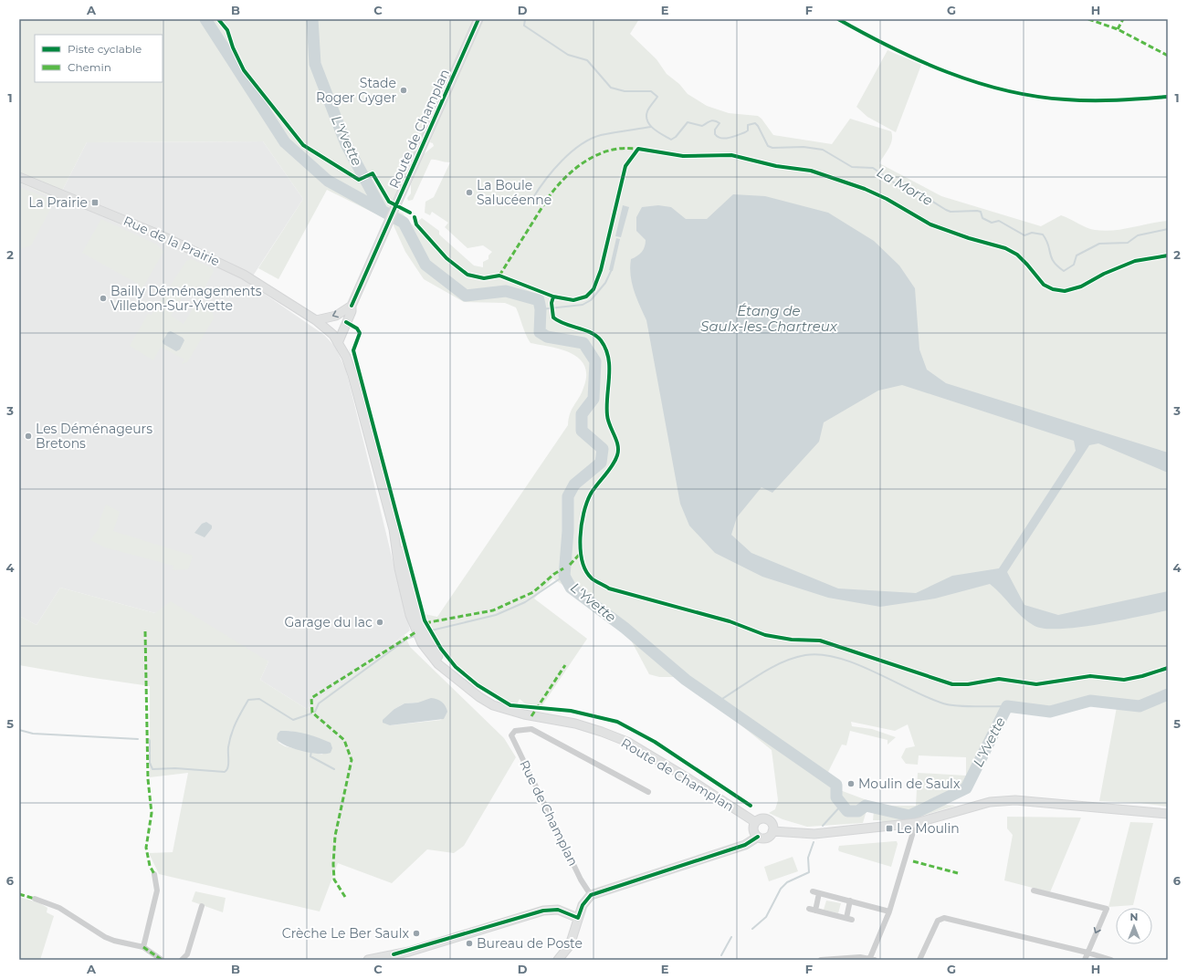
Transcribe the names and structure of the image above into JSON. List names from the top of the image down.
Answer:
{
  "streets": {
    "street": ["Route de Champlan", "Rue de la Prairie", "Rue de Champlan"]
  },
  "water": ["L'Yvette", "La Morte", "Étang de Saulx-les-Chartreux"],
  "places": {
    "other": [
      "Stade Roger Gyger",
      "La Boule Salucéenne",
      "Bailly Déménagements Villebon-Sur-Yvette",
      "Les Déménageurs Bretons",
      "Garage du lac",
      "Moulin de Saulx",
      "Crèche Le Ber Saulx",
      "Bureau de Poste"
    ],
    "transit": ["La Prairie", "Le Moulin"]
  },
  "legend": ["Piste cyclable", "Chemin"],
  "north": "top",
  "grid": {
    "columns": [
      "A",
      "B",
      "C",
      "D",
      "E",
      "F",
      "G",
      "H"
    ],
    "rows": [
      "1",
      "2",
      "3",
      "4",
      "5",
      "6"
    ]
  }
}
